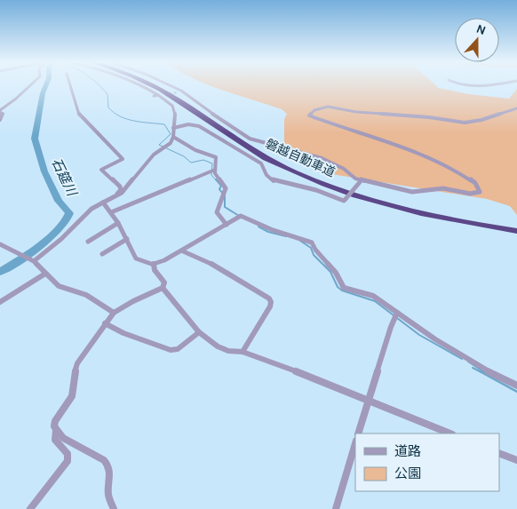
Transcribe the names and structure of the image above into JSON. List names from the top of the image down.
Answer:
{
  "streets": {
    "highway": ["磐越自動車道"]
  },
  "water": ["石筵川"],
  "legend": ["道路", "公園"],
  "north": "top"
}
